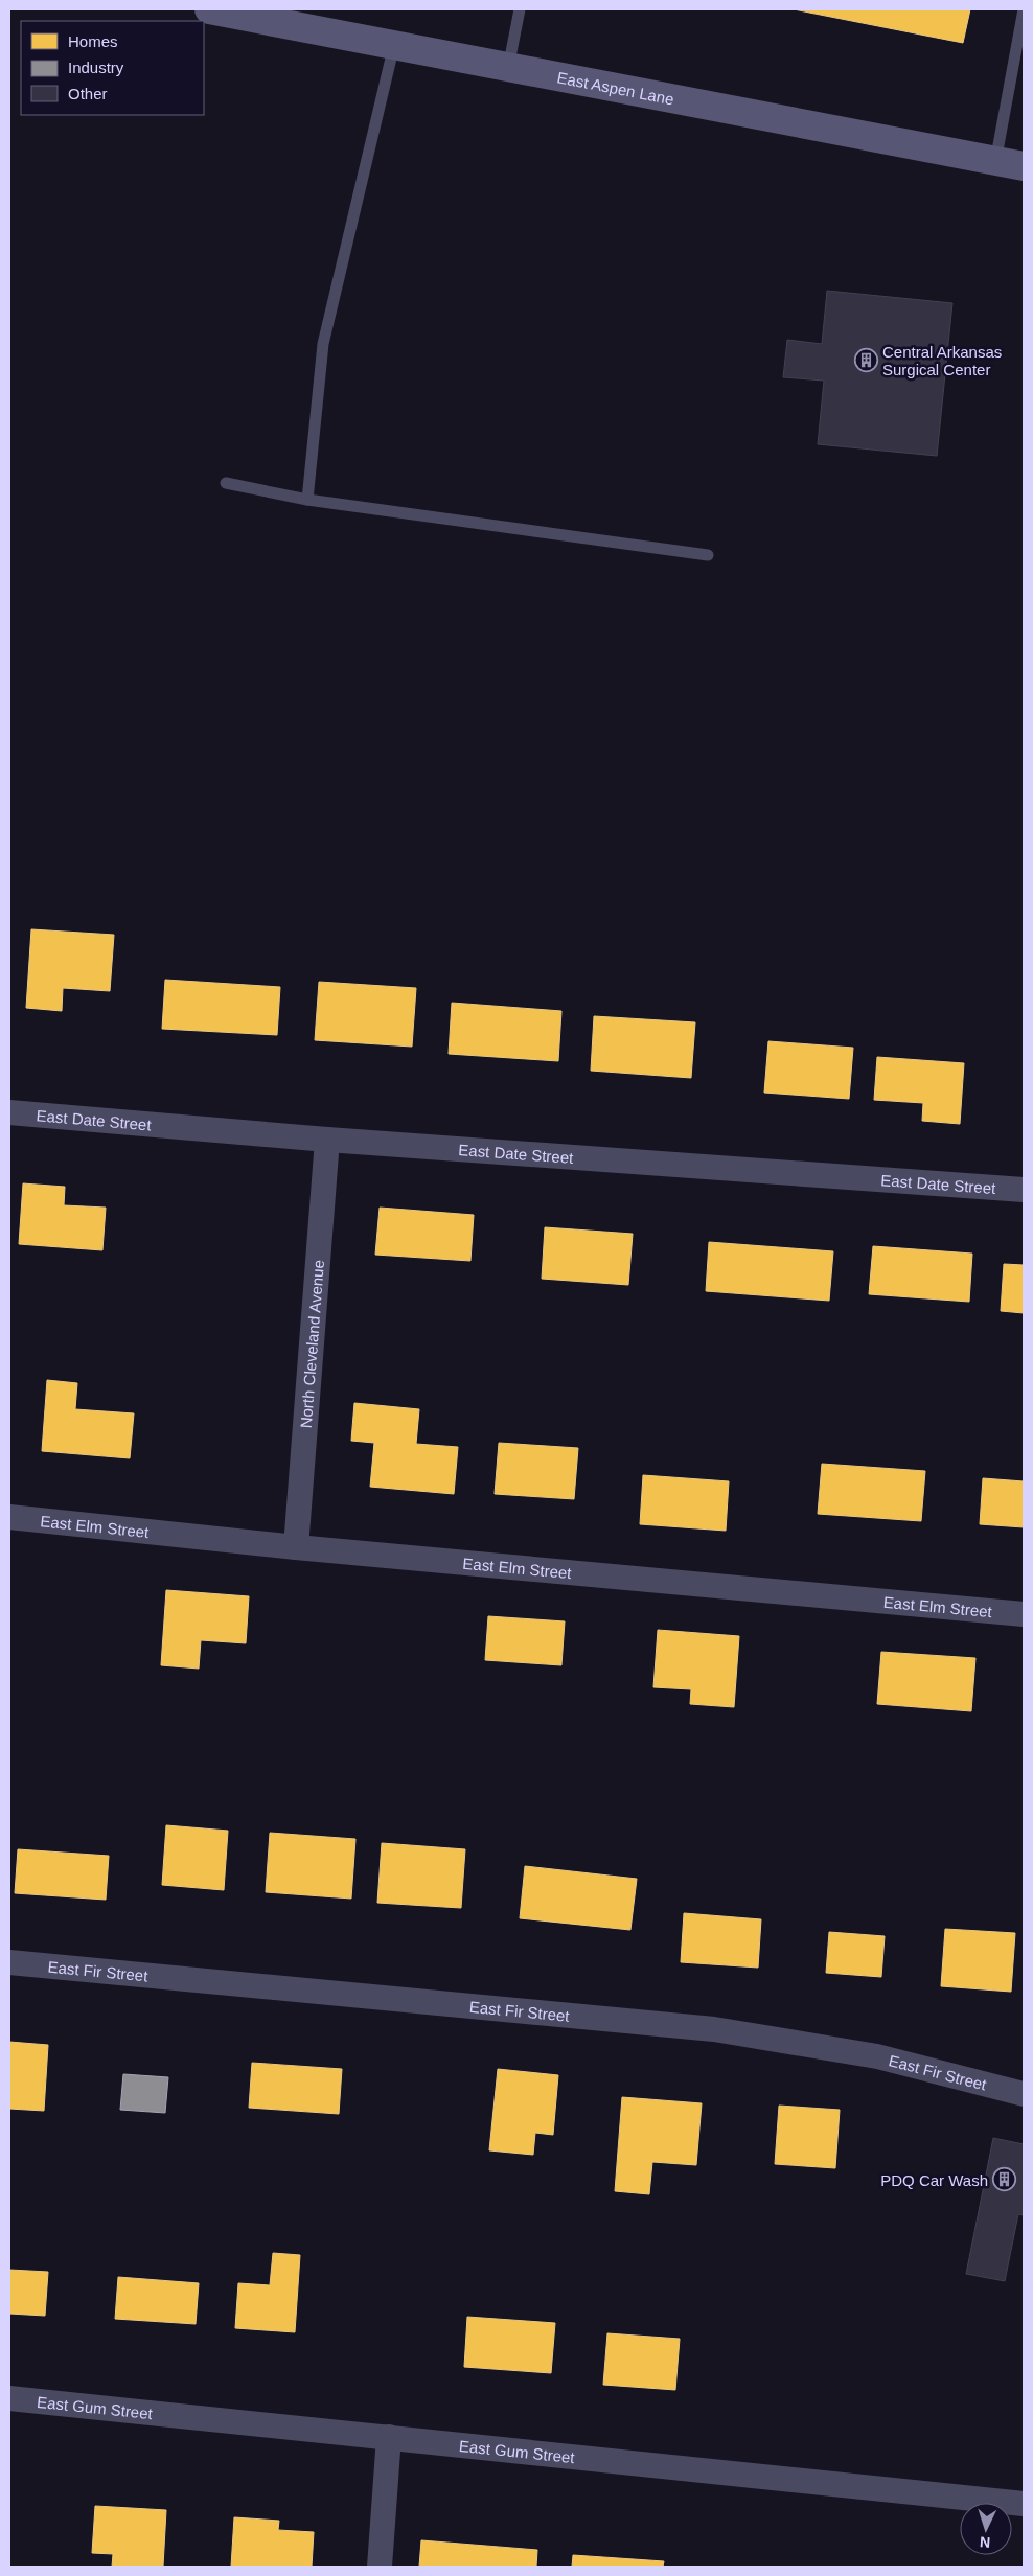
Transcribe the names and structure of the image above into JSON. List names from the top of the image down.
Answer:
{
  "streets": {
    "street": [
      "East Aspen Lane",
      "East Date Street",
      "North Cleveland Avenue",
      "East Elm Street",
      "East Fir Street",
      "East Gum Street"
    ]
  },
  "crossings": [
    ["East Date Street", "North Cleveland Avenue"],
    ["North Cleveland Avenue", "East Elm Street"]
  ],
  "places": {
    "building": ["Central Arkansas Surgical Center", "PDQ Car Wash"]
  },
  "legend": ["Homes", "Industry", "Other"],
  "north": "bottom"
}
